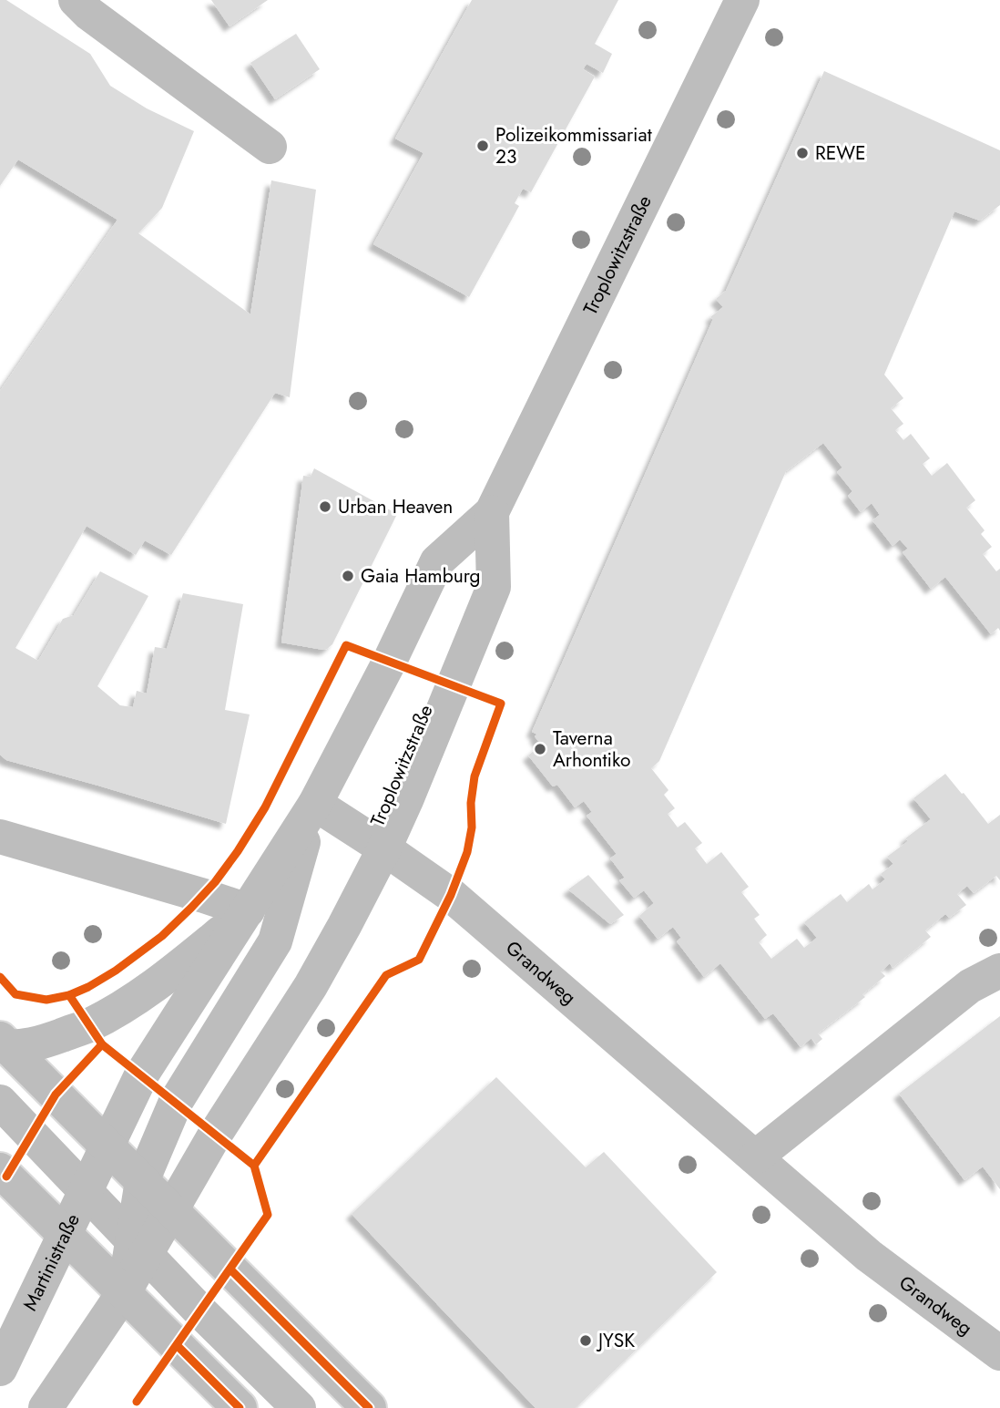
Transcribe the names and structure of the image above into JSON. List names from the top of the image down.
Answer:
{
  "streets": {
    "street": ["Troplowitzstraße", "Grandweg", "Martinistraße"]
  },
  "crossings": [
    ["Troplowitzstraße", "Grandweg"],
    ["Troplowitzstraße", "Martinistraße"]
  ],
  "places": [
    "Polizeikommissariat 23",
    "REWE",
    "Urban Heaven",
    "Gaia Hamburg",
    "Taverna Arhontiko",
    "JYSK"
  ]
}
